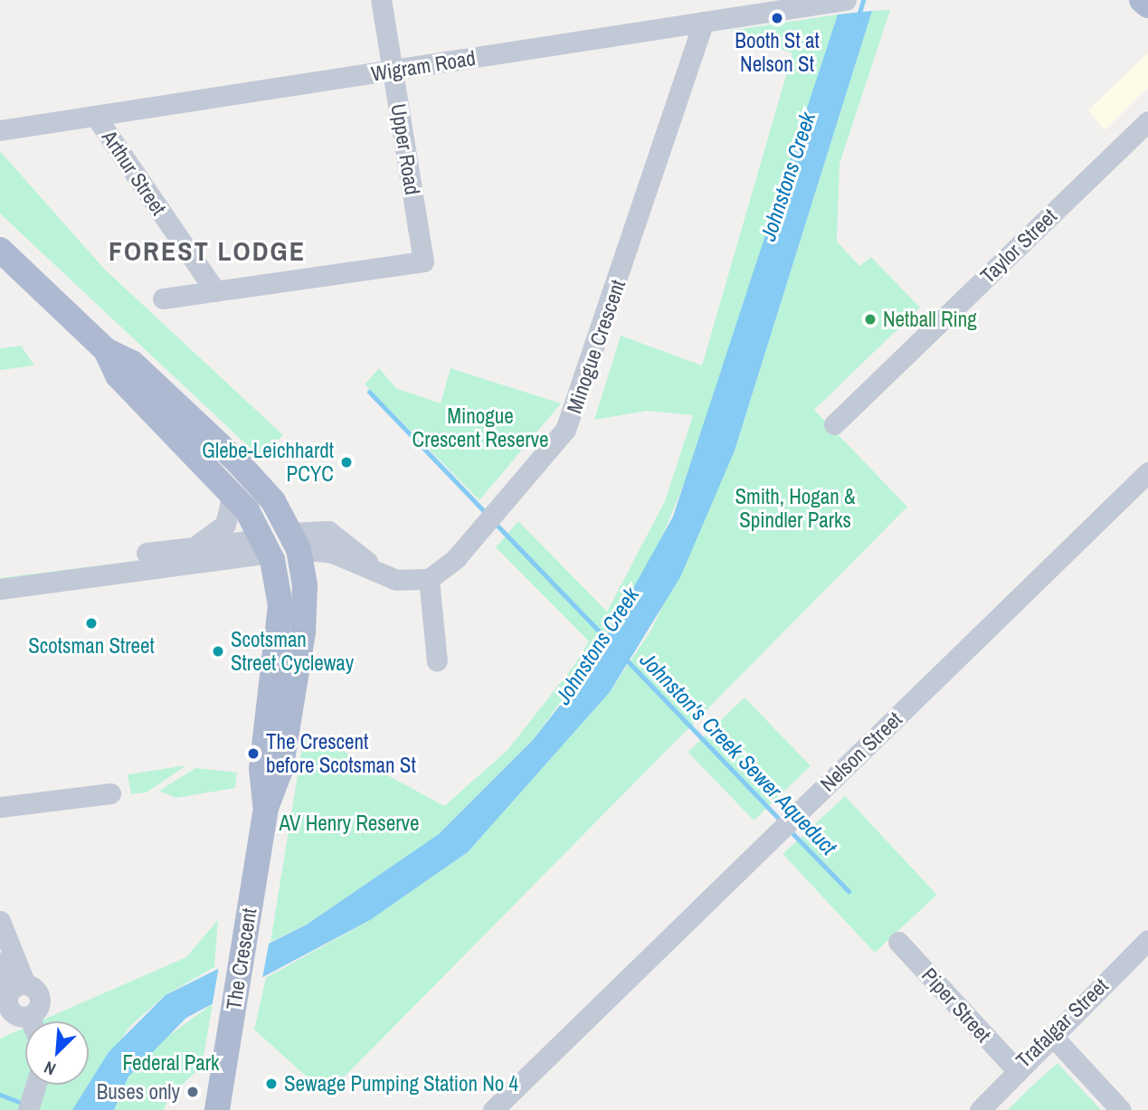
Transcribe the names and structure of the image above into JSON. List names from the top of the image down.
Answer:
{
  "streets": {
    "main road": ["The Crescent"],
    "street": [
      "Wigram Road",
      "Upper Road",
      "Arthur Street",
      "Taylor Street",
      "Minogue Crescent",
      "Nelson Street",
      "Piper Street",
      "Trafalgar Street"
    ]
  },
  "crossings": [
    ["Wigram Road", "Upper Road"],
    ["Wigram Road", "Arthur Street"],
    ["Wigram Road", "Minogue Crescent"],
    ["Upper Road", "Arthur Street"],
    ["Piper Street", "Trafalgar Street"]
  ],
  "districts": ["FOREST LODGE"],
  "water": ["Johnstons Creek", "Johnston's Creek Sewer Aqueduct"],
  "parks": [
    "Minogue Crescent Reserve",
    "Smith, Hogan & Spindler Parks",
    "AV Henry Reserve",
    "Federal Park"
  ],
  "places": [
    "Booth St at Nelson St",
    "Netball Ring",
    "Glebe-Leichhardt PCYC",
    "Scotsman Street",
    "Scotsman Street Cycleway",
    "The Crescent before Scotsman St",
    "Sewage Pumping Station No 4",
    "Buses only"
  ],
  "north": "bottom left"
}
